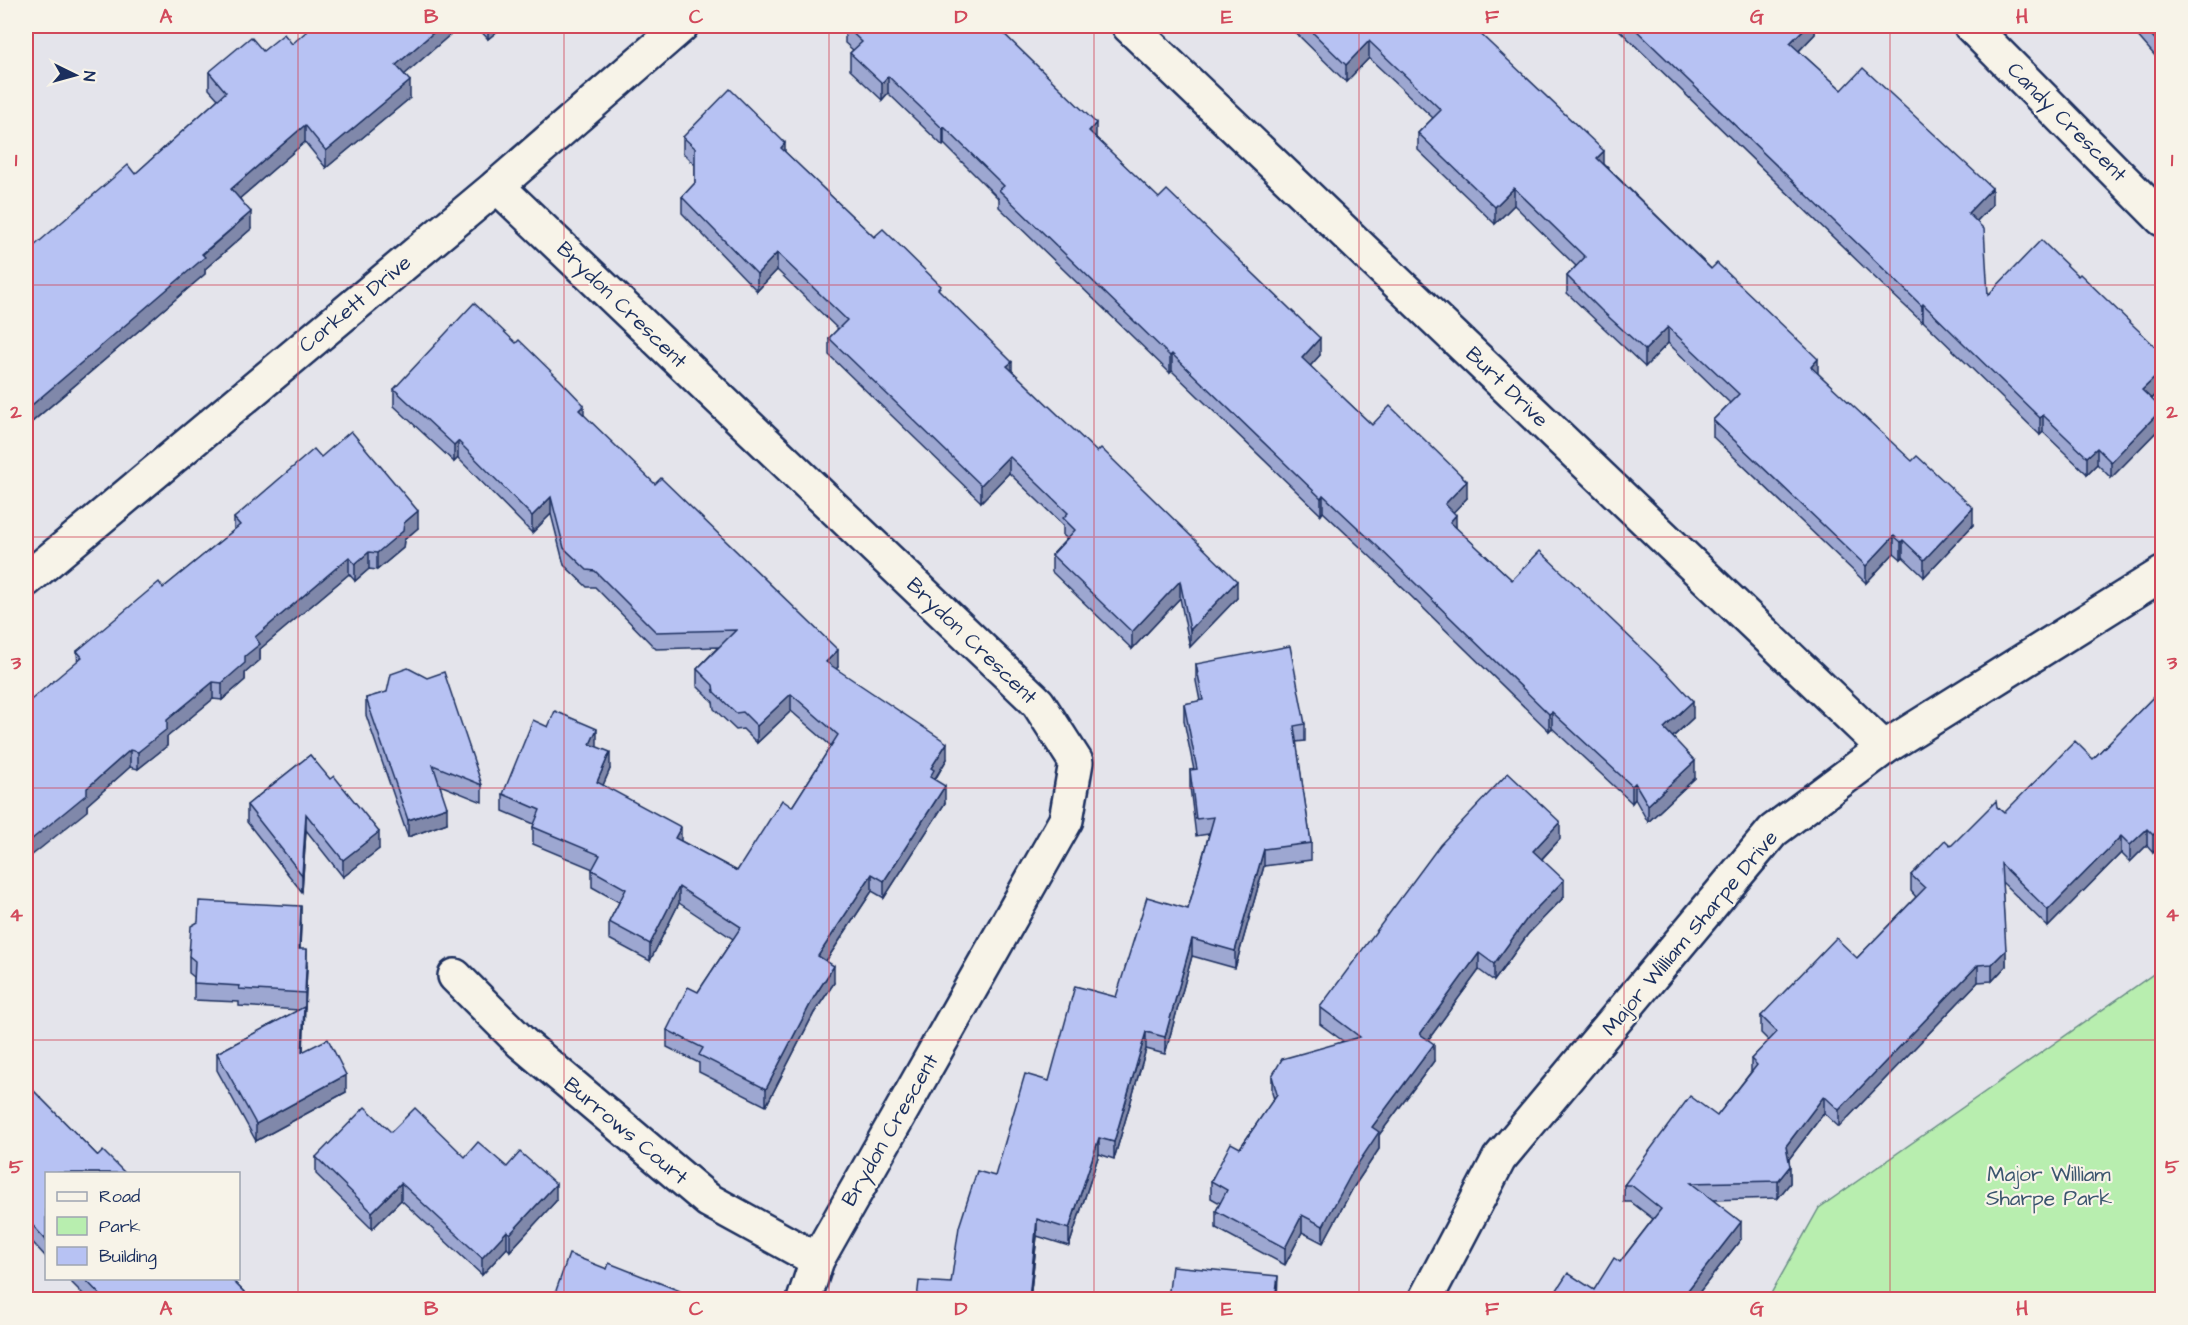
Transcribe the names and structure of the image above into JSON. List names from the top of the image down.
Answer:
{
  "streets": {
    "street": [
      "Candy Crescent",
      "Corkett Drive",
      "Brydon Crescent",
      "Burt Drive",
      "Major William Sharpe Drive",
      "Burrows Court"
    ]
  },
  "crossings": [
    ["Corkett Drive", "Brydon Crescent"],
    ["Brydon Crescent", "Burrows Court"],
    ["Burt Drive", "Major William Sharpe Drive"]
  ],
  "parks": ["Major William Sharpe Park"],
  "legend": ["Road", "Park", "Building"],
  "north": "right",
  "grid": {
    "columns": [
      "A",
      "B",
      "C",
      "D",
      "E",
      "F",
      "G",
      "H"
    ],
    "rows": [
      "1",
      "2",
      "3",
      "4",
      "5"
    ]
  }
}
